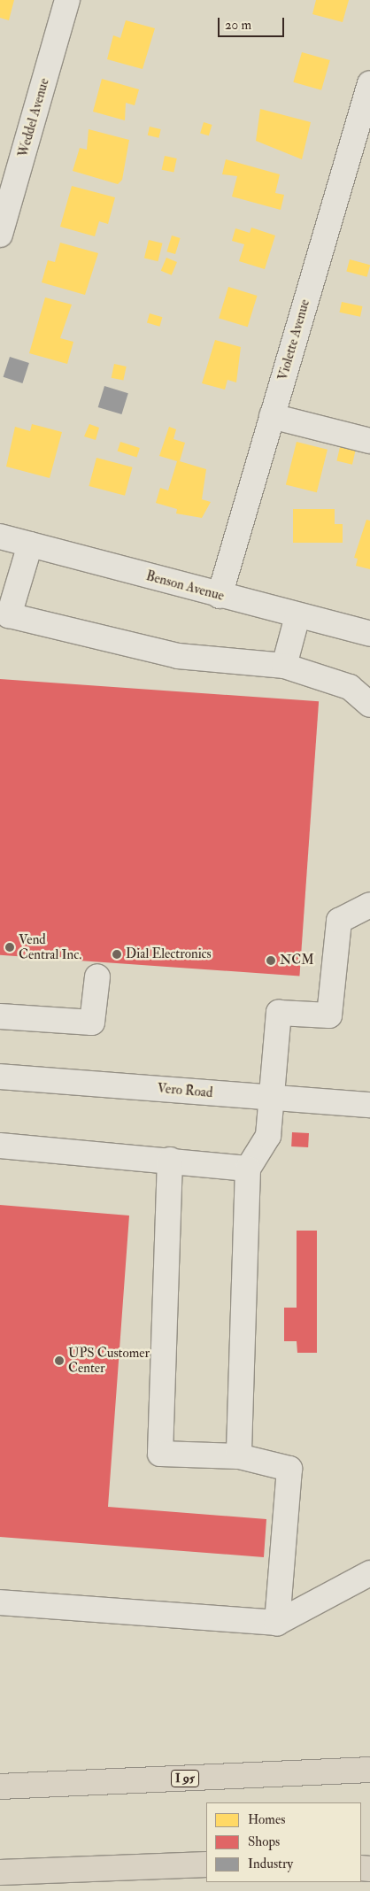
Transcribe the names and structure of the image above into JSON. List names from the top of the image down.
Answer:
{
  "streets": {
    "highway": ["I 95"],
    "street": [
      "Weddel Avenue",
      "Violette Avenue",
      "Benson Avenue",
      "Vero Road"
    ]
  },
  "crossings": [
    ["Violette Avenue", "Benson Avenue"]
  ],
  "places": [
    "Vend Central Inc.",
    "Dial Electronics",
    "NCM",
    "UPS Customer Center"
  ],
  "legend": ["Homes", "Shops", "Industry"],
  "scale_bar": "20 m"
}
